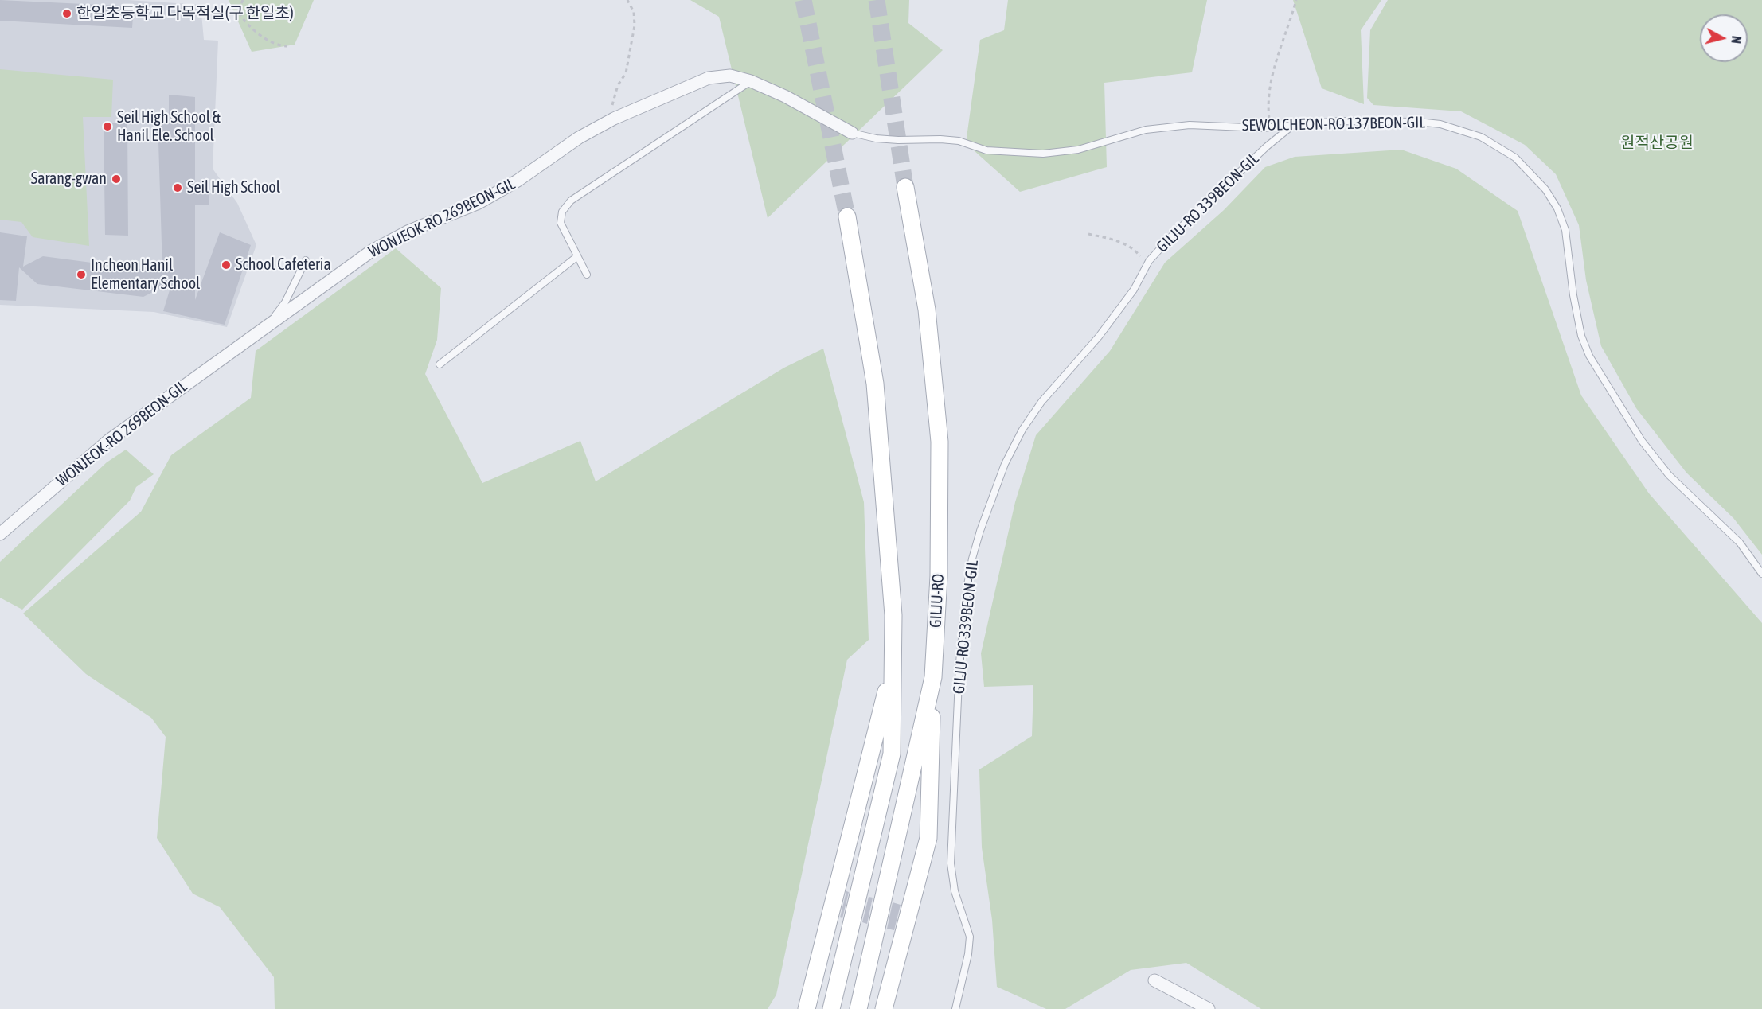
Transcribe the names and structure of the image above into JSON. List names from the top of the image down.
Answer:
{
  "streets": {
    "main road": ["GILJU-RO"],
    "street": ["WONJEOK-RO 269BEON-GIL"],
    "lane": ["SEWOLCHEON-RO 137BEON-GIL", "GILJU-RO 339BEON-GIL"]
  },
  "crossings": [
    ["SEWOLCHEON-RO 137BEON-GIL", "GILJU-RO 339BEON-GIL"],
    ["SEWOLCHEON-RO 137BEON-GIL", "WONJEOK-RO 269BEON-GIL"]
  ],
  "parks": ["원적산공원"],
  "places": [
    "한일초등학교 다목적실(구 한일초)",
    "Seil High School & Hanil Ele. School",
    "Sarang-gwan",
    "Seil High School",
    "School Cafeteria",
    "Incheon Hanil Elementary School"
  ],
  "north": "right"
}
